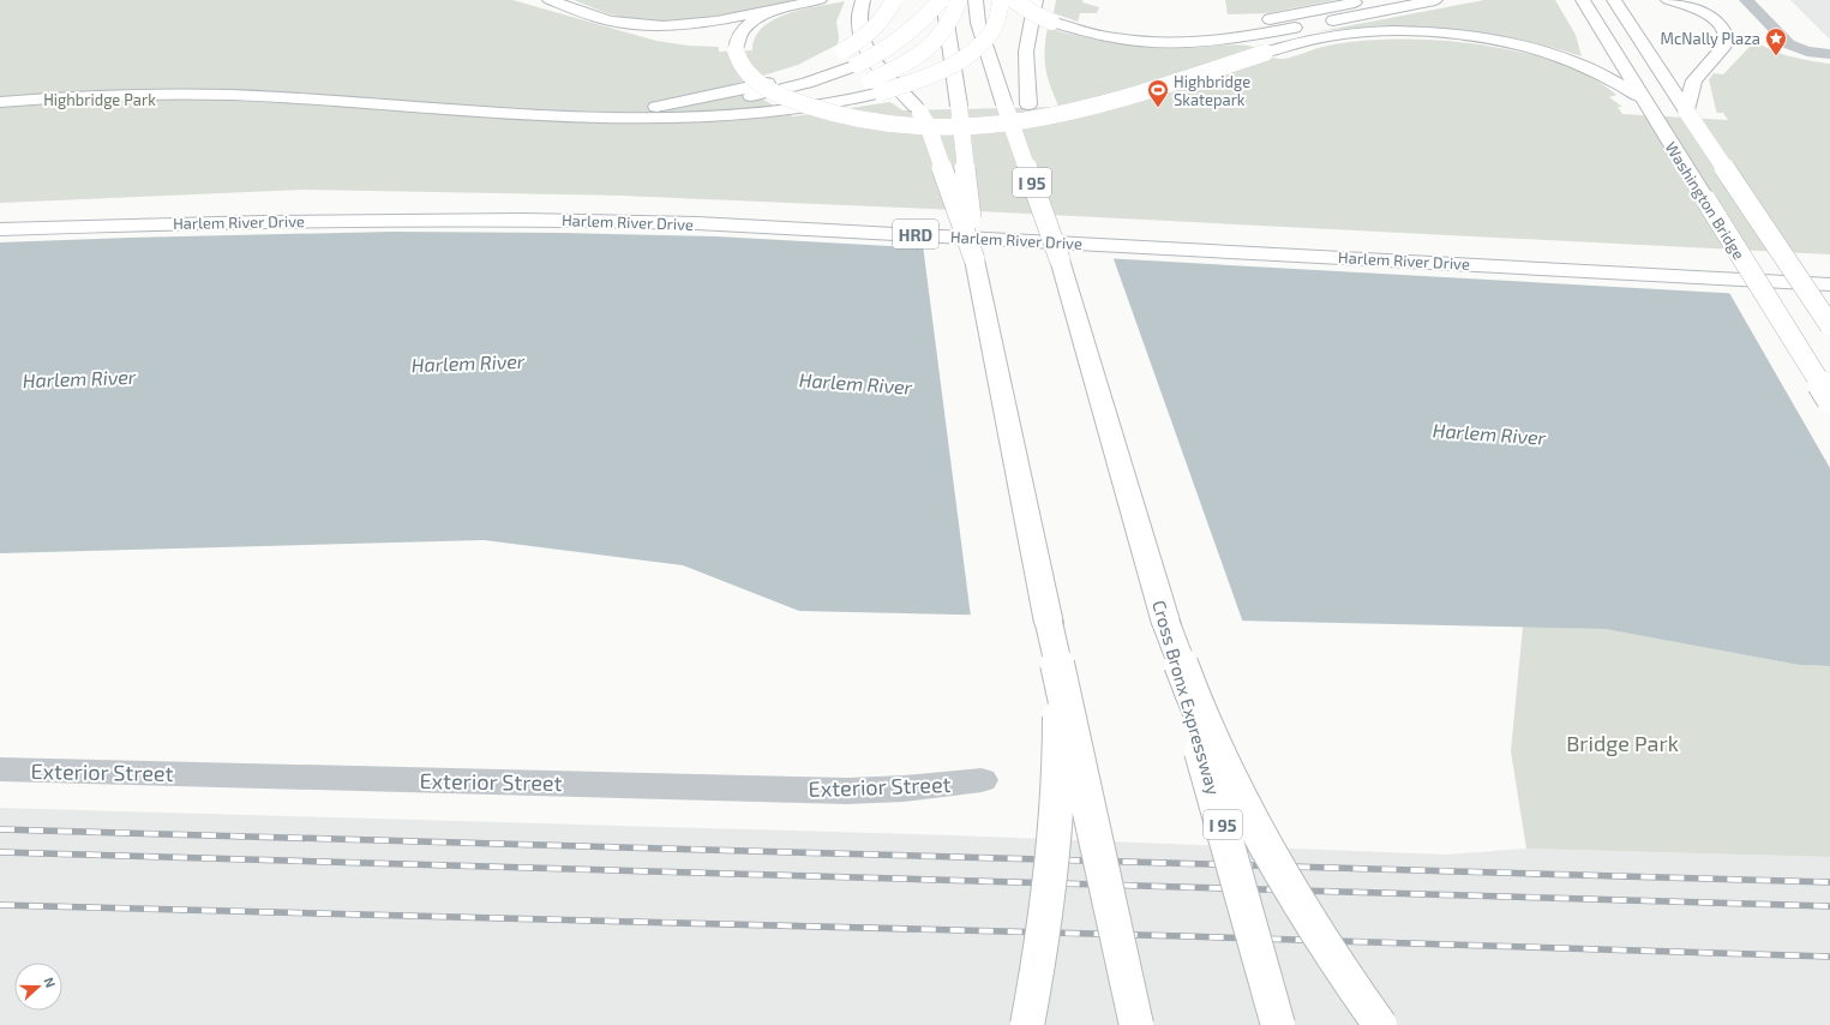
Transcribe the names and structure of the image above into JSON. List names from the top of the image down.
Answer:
{
  "streets": {
    "main road": [
      "I 95",
      "Washington Bridge",
      "Harlem River Drive",
      "HRD",
      "Cross Bronx Expressway"
    ],
    "street": ["Exterior Street"]
  },
  "crossings": [
    ["I 95", "Cross Bronx Expressway"]
  ],
  "water": ["Harlem River"],
  "parks": ["Highbridge Park", "Bridge Park"],
  "places": {
    "place": ["McNally Plaza"],
    "sports": ["Highbridge Skatepark"]
  },
  "north": "right"
}
